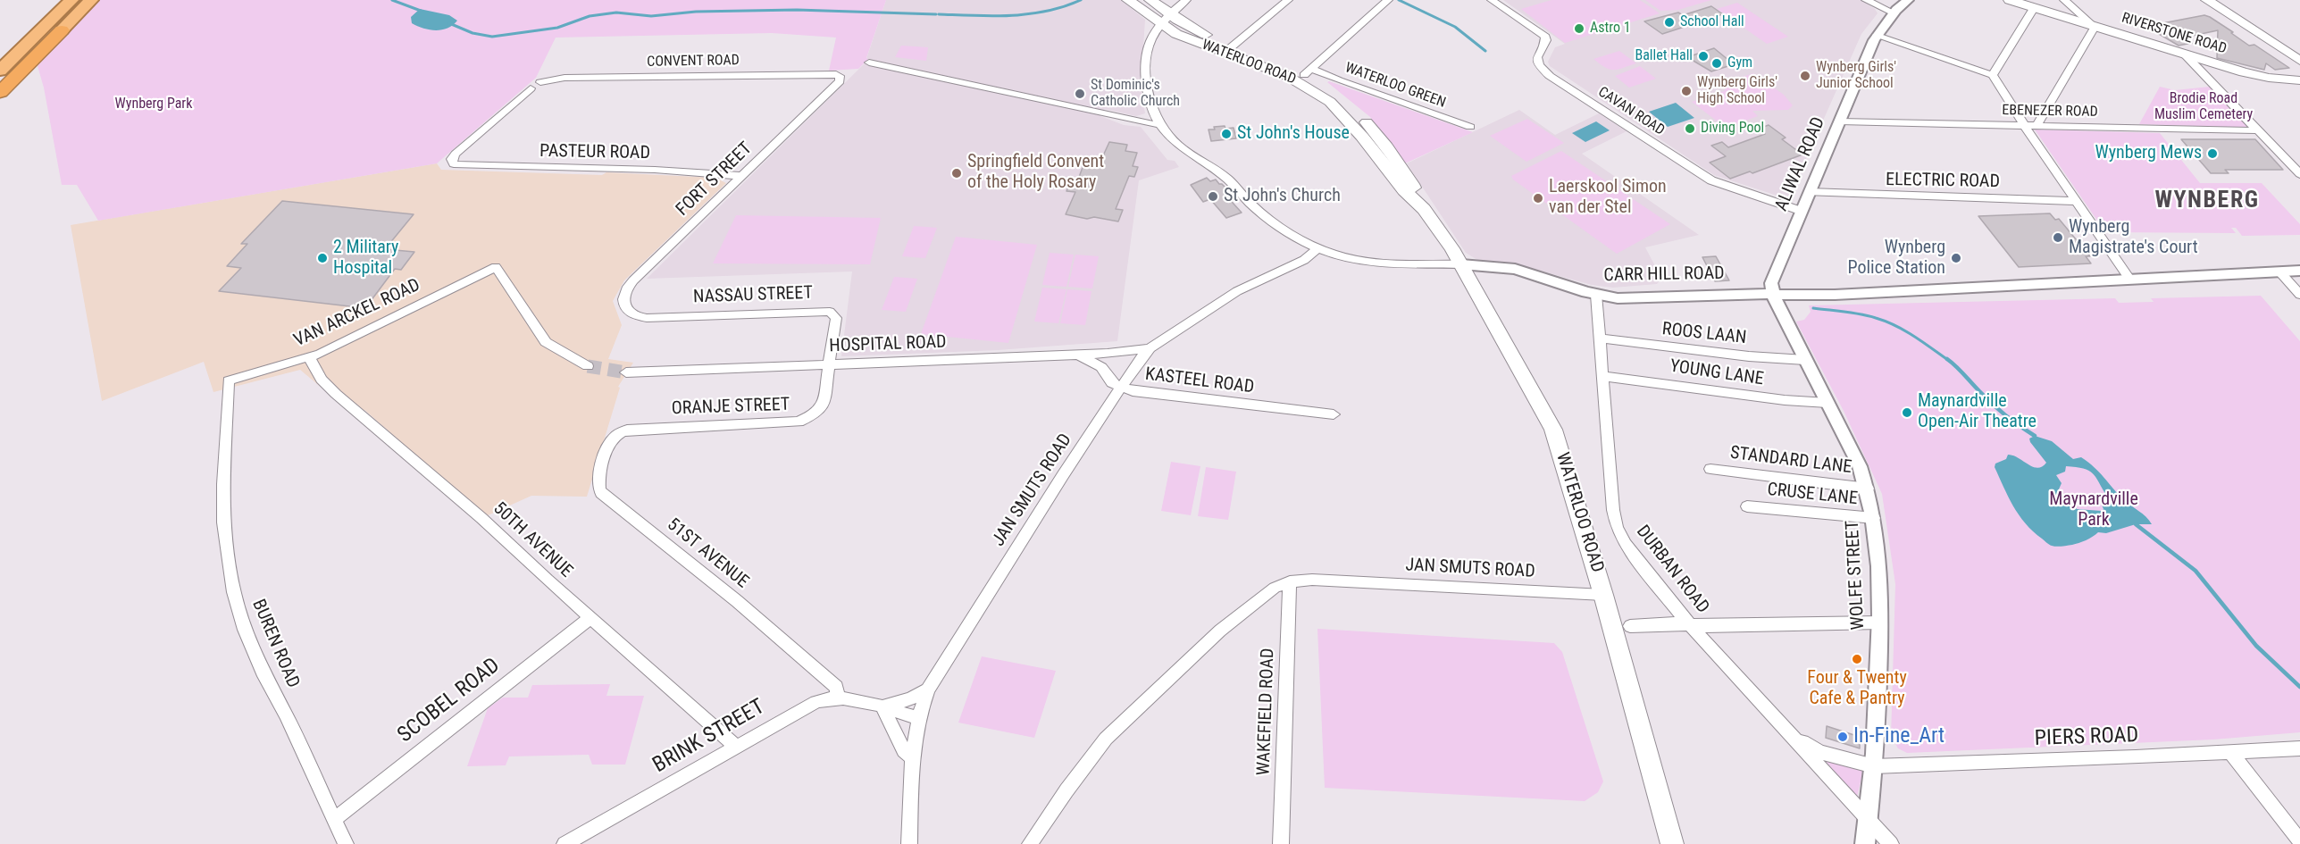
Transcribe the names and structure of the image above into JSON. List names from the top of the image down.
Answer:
{
  "streets": {
    "main road": ["RIVERSTONE ROAD", "WATERLOO ROAD"],
    "street": [
      "CONVENT ROAD",
      "WATERLOO GREEN",
      "CAVAN ROAD",
      "EBENEZER ROAD",
      "PASTEUR ROAD",
      "ALIWAL ROAD",
      "FORT STREET",
      "ELECTRIC ROAD",
      "CARR HILL ROAD",
      "NASSAU STREET",
      "VAN ARCKEL ROAD",
      "ROOS LAAN",
      "HOSPITAL ROAD",
      "YOUNG LANE",
      "KASTEEL ROAD",
      "ORANJE STREET",
      "STANDARD LANE",
      "JAN SMUTS ROAD",
      "CRUSE LANE",
      "50TH AVENUE",
      "51ST AVENUE",
      "DURBAN ROAD",
      "WOLFE STREET",
      "BUREN ROAD",
      "SCOBEL ROAD",
      "WAKEFIELD ROAD",
      "BRINK STREET",
      "PIERS ROAD"
    ]
  },
  "crossings": [
    ["CONVENT ROAD", "FORT STREET"],
    ["WATERLOO ROAD", "WATERLOO GREEN"],
    ["WATERLOO ROAD", "CARR HILL ROAD"],
    ["WATERLOO ROAD", "JAN SMUTS ROAD"],
    ["CAVAN ROAD", "ALIWAL ROAD"],
    ["EBENEZER ROAD", "ALIWAL ROAD"],
    ["PASTEUR ROAD", "FORT STREET"],
    ["ALIWAL ROAD", "ELECTRIC ROAD"],
    ["ALIWAL ROAD", "CARR HILL ROAD"],
    ["ALIWAL ROAD", "WOLFE STREET"],
    ["FORT STREET", "NASSAU STREET"],
    ["CARR HILL ROAD", "DURBAN ROAD"],
    ["CARR HILL ROAD", "WOLFE STREET"],
    ["NASSAU STREET", "HOSPITAL ROAD"],
    ["NASSAU STREET", "ORANJE STREET"],
    ["VAN ARCKEL ROAD", "50TH AVENUE"],
    ["VAN ARCKEL ROAD", "BUREN ROAD"],
    ["ROOS LAAN", "DURBAN ROAD"],
    ["ROOS LAAN", "WOLFE STREET"],
    ["HOSPITAL ROAD", "KASTEEL ROAD"],
    ["HOSPITAL ROAD", "ORANJE STREET"],
    ["HOSPITAL ROAD", "JAN SMUTS ROAD"],
    ["YOUNG LANE", "DURBAN ROAD"],
    ["YOUNG LANE", "WOLFE STREET"],
    ["KASTEEL ROAD", "JAN SMUTS ROAD"],
    ["ORANJE STREET", "51ST AVENUE"],
    ["STANDARD LANE", "WOLFE STREET"],
    ["JAN SMUTS ROAD", "WAKEFIELD ROAD"],
    ["JAN SMUTS ROAD", "BRINK STREET"],
    ["CRUSE LANE", "WOLFE STREET"],
    ["50TH AVENUE", "SCOBEL ROAD"],
    ["50TH AVENUE", "BRINK STREET"],
    ["51ST AVENUE", "BRINK STREET"],
    ["DURBAN ROAD", "WOLFE STREET"],
    ["DURBAN ROAD", "PIERS ROAD"],
    ["WOLFE STREET", "PIERS ROAD"],
    ["BUREN ROAD", "SCOBEL ROAD"]
  ],
  "districts": ["WYNBERG"],
  "parks": ["Brodie Road Muslim Cemetery", "Wynberg Park", "Maynardville Park"],
  "places": [
    "School Hall",
    "Astro 1",
    "Ballet Hall",
    "Gym",
    "Wynberg Girls' Junior School",
    "Wynberg Girls' High School",
    "St Dominic's Catholic Church",
    "Diving Pool",
    "St John's House",
    "Wynberg Mews",
    "Springfield Convent of the Holy Rosary",
    "St John's Church",
    "Laerskool Simon van der Stel",
    "Wynberg Magistrate's Court",
    "2 Military Hospital",
    "Wynberg Police Station",
    "Maynardville Open-Air Theatre",
    "Four & Twenty Cafe & Pantry",
    "In-Fine_Art"
  ]
}
